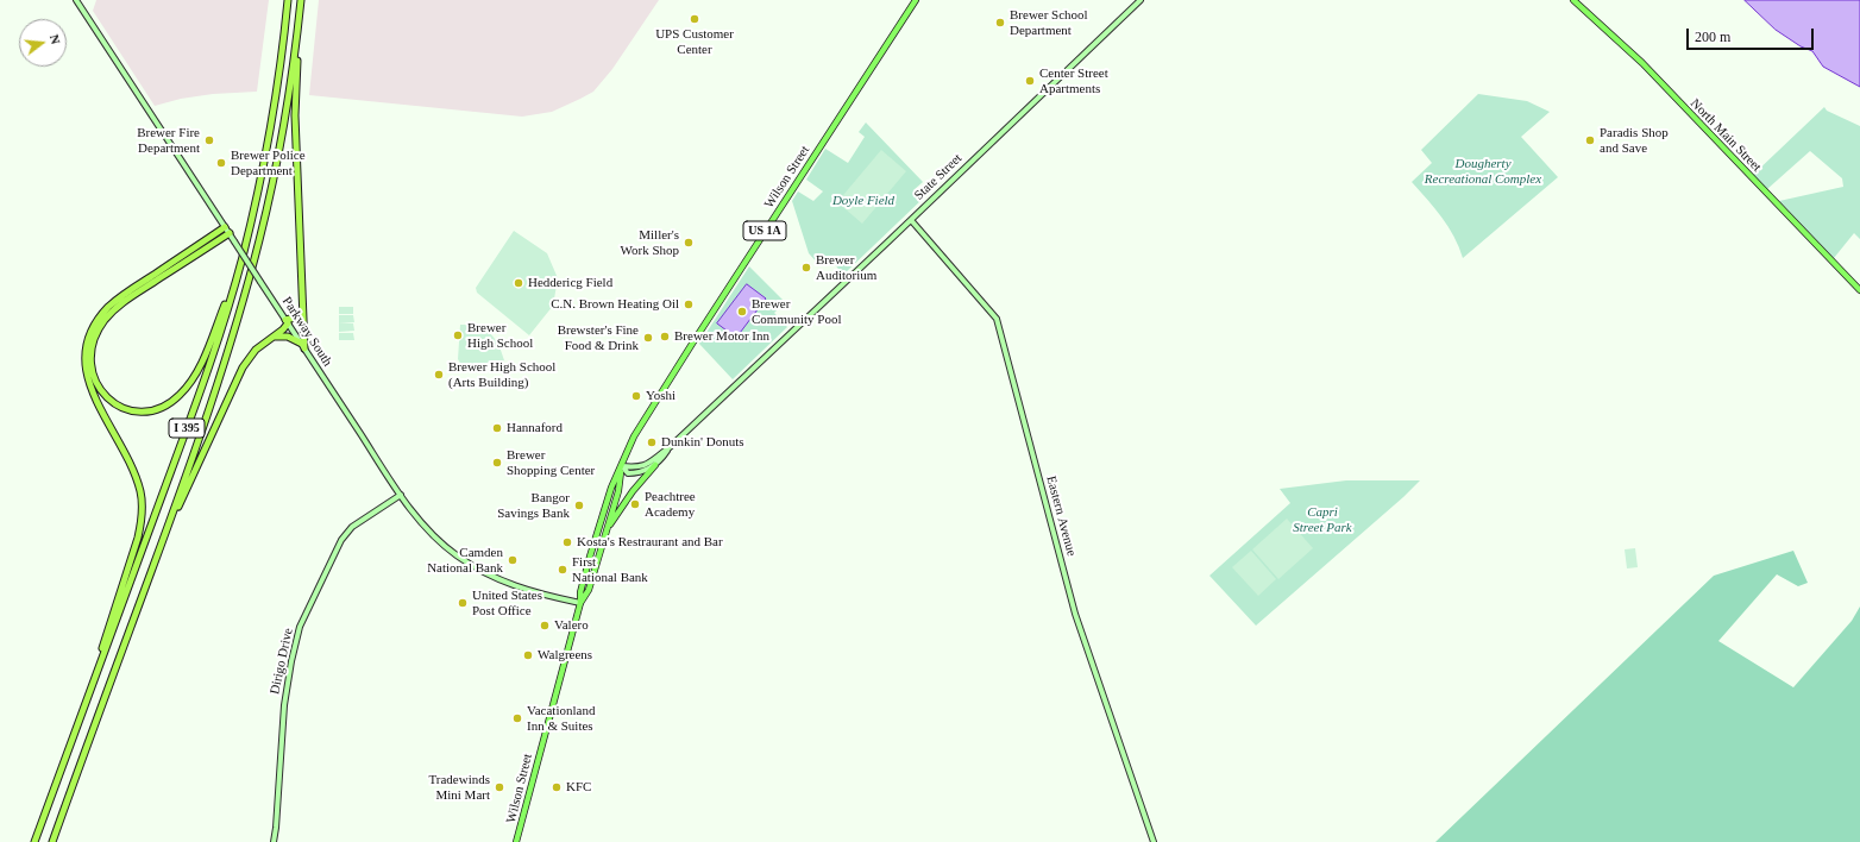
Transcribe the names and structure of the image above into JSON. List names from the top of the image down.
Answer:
{
  "streets": {
    "highway": ["I 395"],
    "main road": [
      "North Main Street",
      "Wilson Street",
      "State Street",
      "US 1A",
      "Parkway South",
      "Eastern Avenue",
      "Dirigo Drive"
    ]
  },
  "crossings": [
    ["Wilson Street", "State Street"],
    ["Wilson Street", "Parkway South"],
    ["State Street", "Eastern Avenue"],
    ["Parkway South", "Dirigo Drive"]
  ],
  "parks": ["Dougherty Recreational Complex", "Doyle Field", "Capri Street Park"],
  "places": [
    "UPS Customer Center",
    "Brewer School Department",
    "Center Street Apartments",
    "Brewer Fire Department",
    "Paradis Shop and Save",
    "Brewer Police Department",
    "Miller's Work Shop",
    "Brewer Auditorium",
    "Heddericg Field",
    "C.N. Brown Heating Oil",
    "Brewer Community Pool",
    "Brewer High School",
    "Brewer Motor Inn",
    "Brewster's Fine Food & Drink",
    "Brewer High School (Arts Building)",
    "Yoshi",
    "Hannaford",
    "Dunkin' Donuts",
    "Brewer Shopping Center",
    "Peachtree Academy",
    "Bangor Savings Bank",
    "Kosta's Restraurant and Bar",
    "Camden National Bank",
    "First National Bank",
    "United States Post Office",
    "Valero",
    "Walgreens",
    "Vacationland Inn & Suites",
    "Tradewinds Mini Mart",
    "KFC"
  ],
  "scale_bar": "200 m",
  "north": "right"
}
